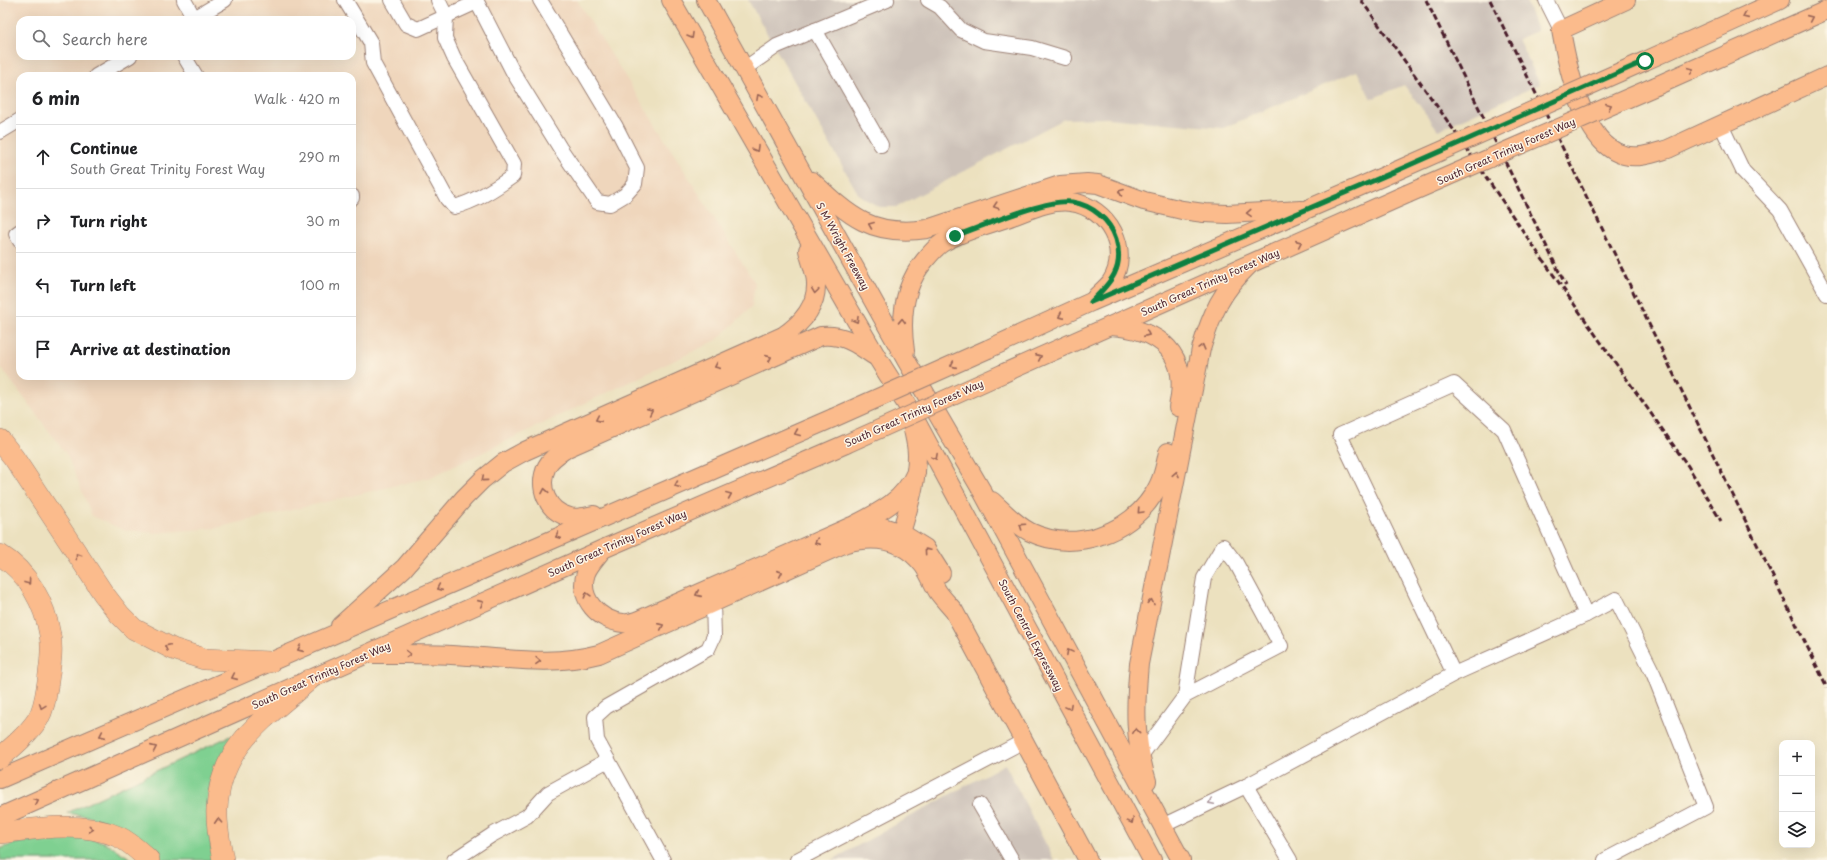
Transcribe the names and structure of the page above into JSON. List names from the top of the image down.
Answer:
{
  "streets": {
    "main road": ["South Great Trinity Forest Way", "S M Wright Freeway", "South Central Expressway"]
  },
  "page": {
    "search": "Search here",
    "heading": ["6 min", "Walk · 420 m"],
    "list": [
      ["Continue", "South Great Trinity Forest Way", "290 m"],
      ["Turn right", "30 m"],
      ["Turn left", "100 m"],
      "Arrive at destination"
    ],
    "map_buttons": ["+", "−"]
  }
}
